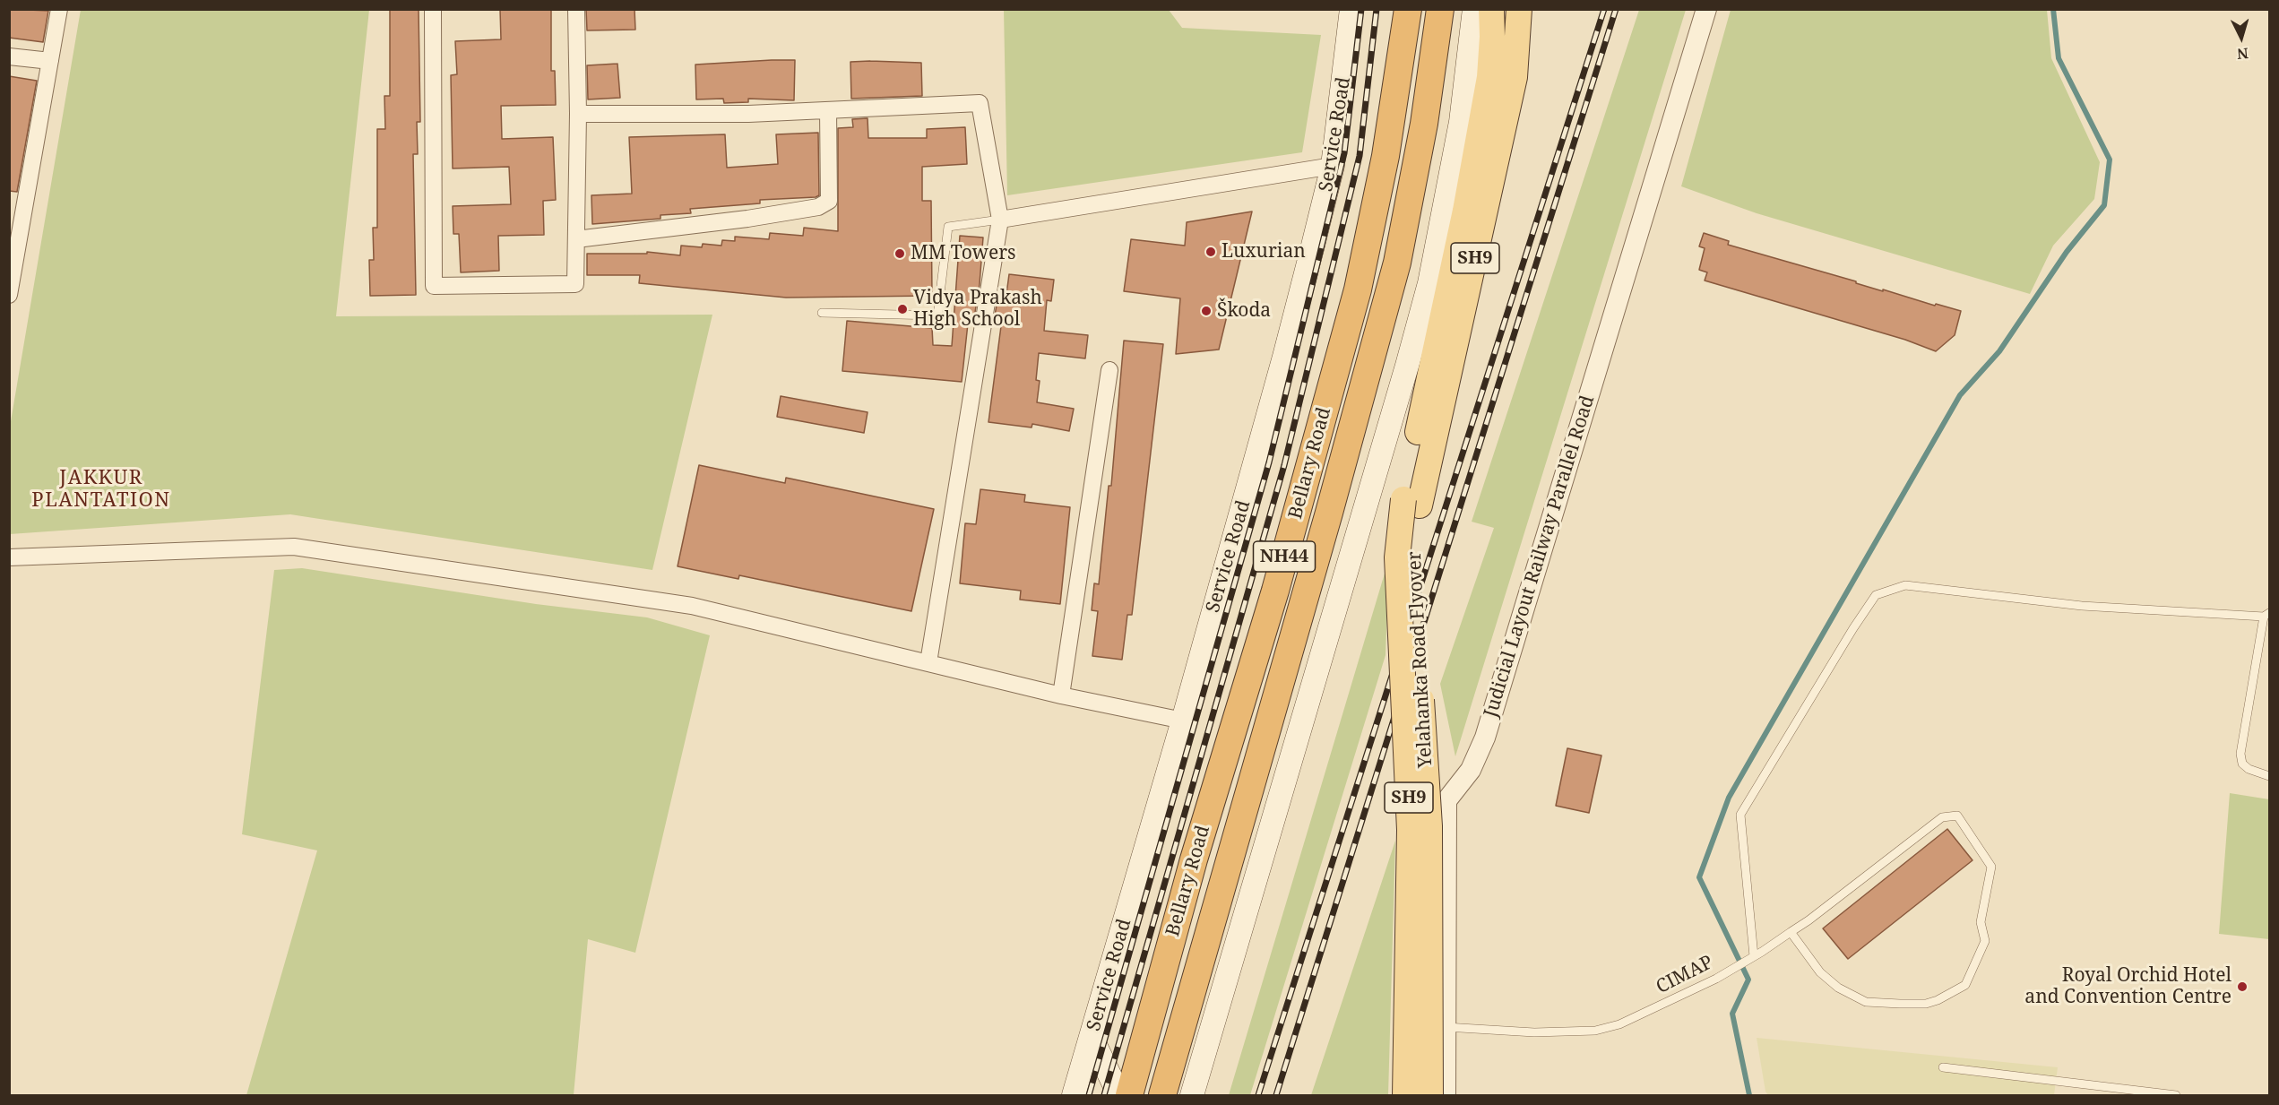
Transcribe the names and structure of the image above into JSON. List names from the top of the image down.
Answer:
{
  "streets": {
    "highway": ["Bellary Road", "NH44"],
    "main road": ["Service Road", "SH9", "Yelahanka Road Flyover"],
    "street": ["Judicial Layout Railway Parallel Road"],
    "lane": ["CIMAP"]
  },
  "crossings": [
    ["Judicial Layout Railway Parallel Road", "CIMAP"]
  ],
  "districts": ["JAKKUR PLANTATION"],
  "places": [
    "Luxurian",
    "MM Towers",
    "Vidya Prakash High School",
    "Škoda",
    "Royal Orchid Hotel and Convention Centre"
  ],
  "north": "bottom"
}
